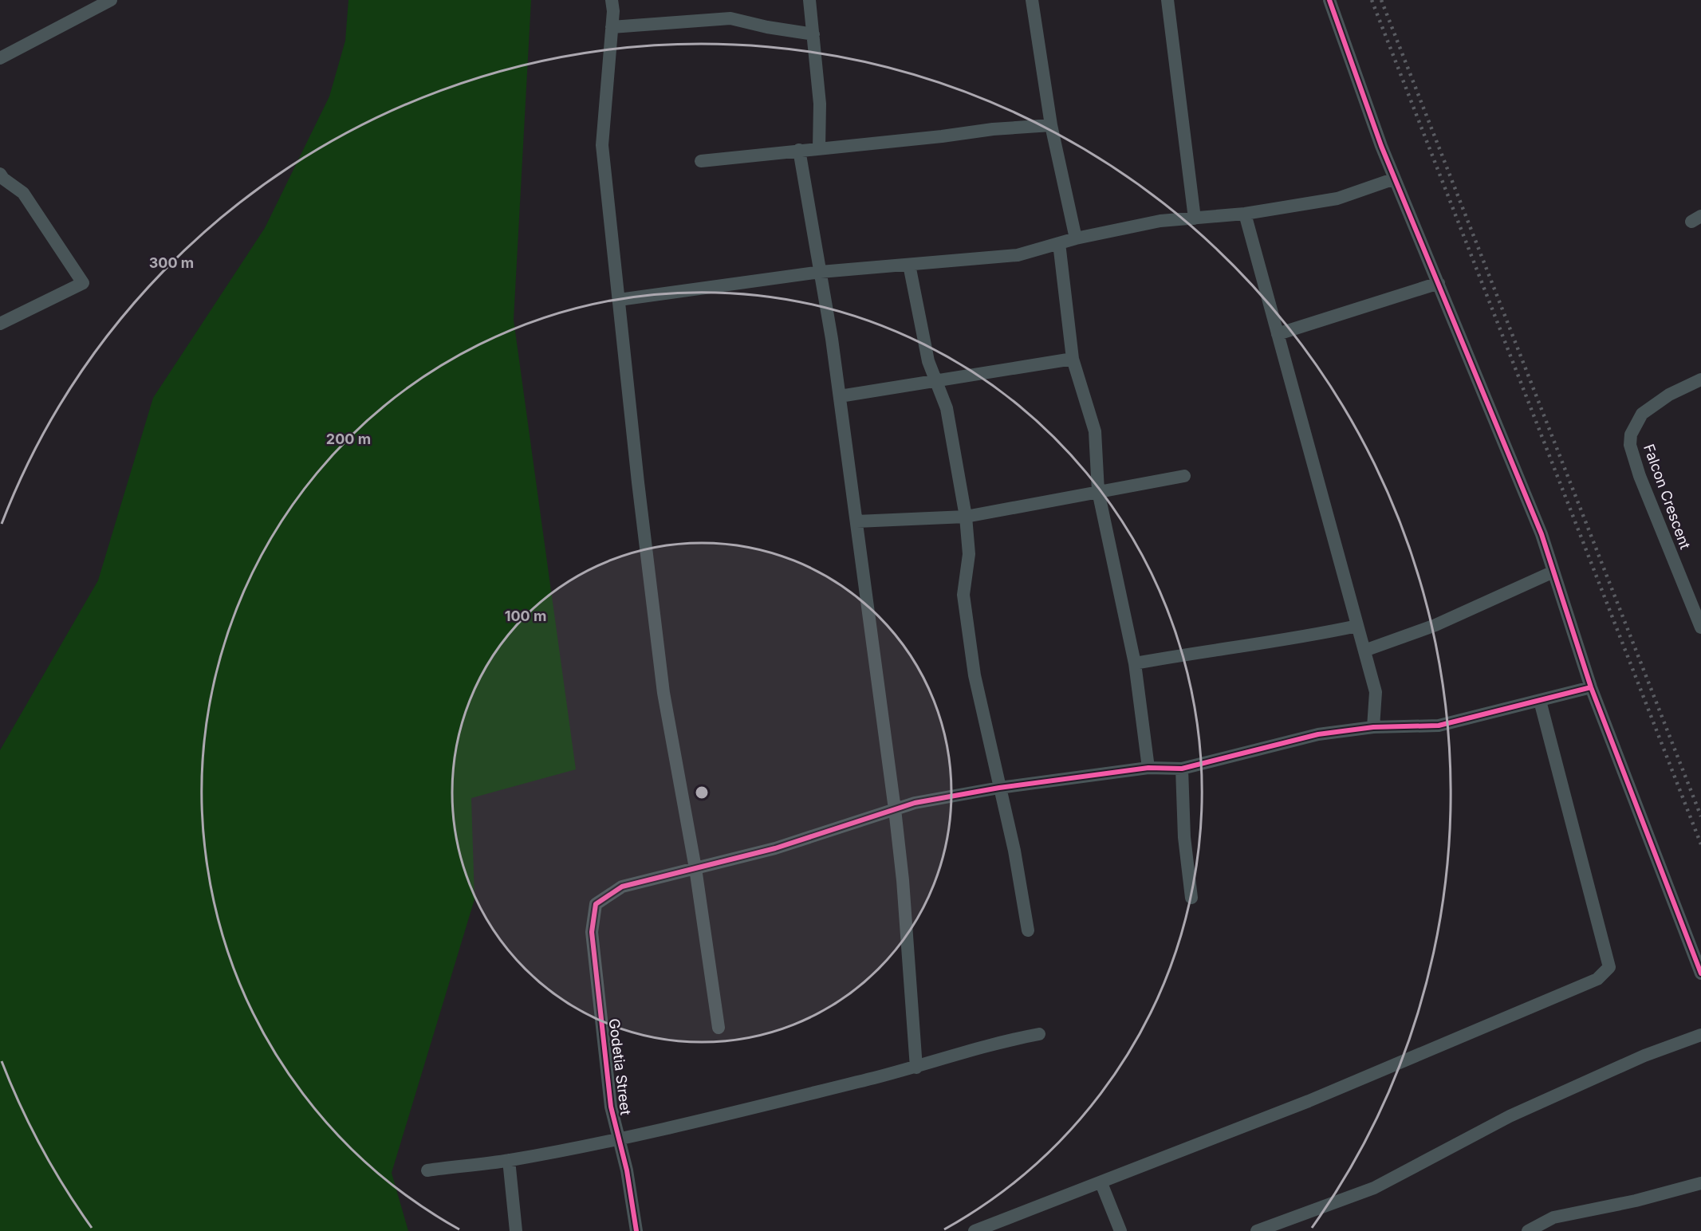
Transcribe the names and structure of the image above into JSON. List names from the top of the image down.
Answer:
{
  "streets": {
    "street": ["Falcon Crescent", "Godetia Street"]
  },
  "rings": ["300 m", "200 m", "100 m"]
}
